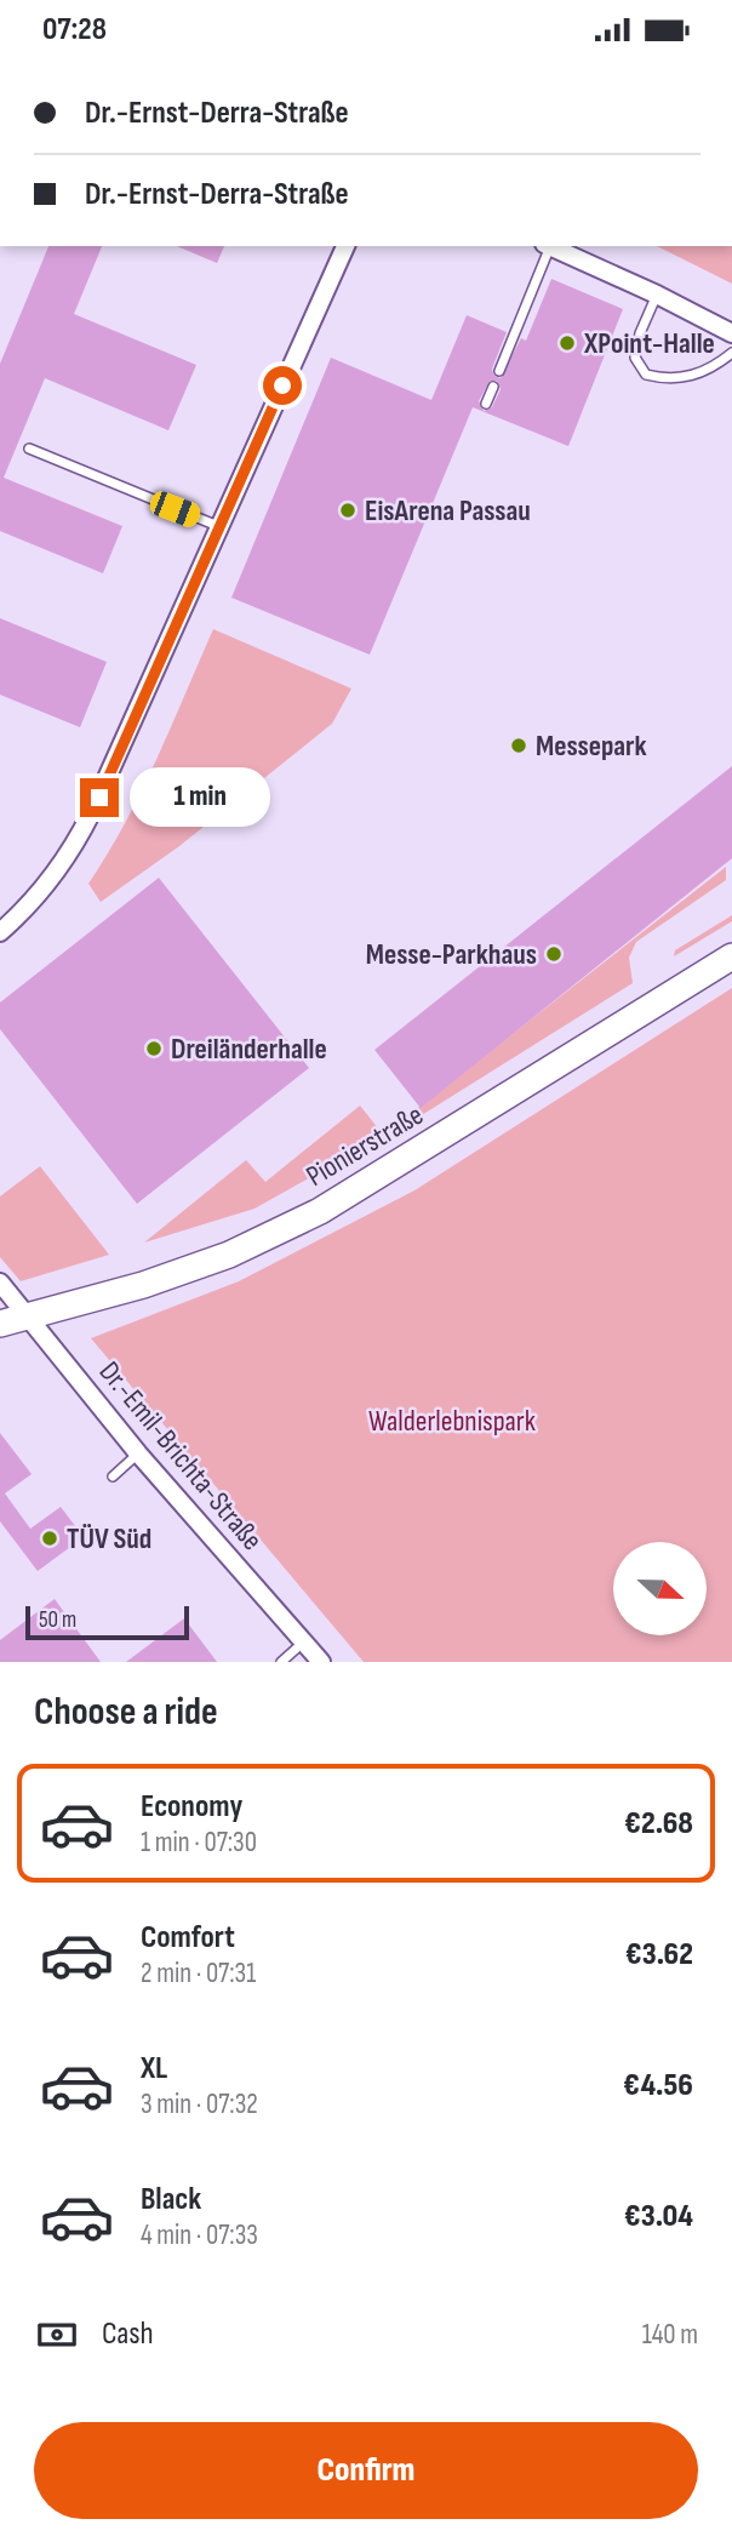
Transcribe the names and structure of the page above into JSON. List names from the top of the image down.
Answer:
{
  "streets": {
    "main road": ["Pionierstraße"],
    "street": ["Dr.-Emil-Brichta-Straße"]
  },
  "crossings": [
    ["Pionierstraße", "Dr.-Emil-Brichta-Straße"]
  ],
  "parks": ["Walderlebnispark"],
  "places": [
    "XPoint-Halle",
    "EisArena Passau",
    "Messepark",
    "Messe-Parkhaus",
    "Dreiländerhalle",
    "TÜV Süd"
  ],
  "scale_bar": "50 m",
  "north": "right",
  "page": {
    "status": "07:28",
    "banner": ["Dr.-Ernst-Derra-Straße", "Dr.-Ernst-Derra-Straße"],
    "bubble": "1 min",
    "scale": "50 m",
    "heading": "Choose a ride",
    "list": [
      {
        "name": "Economy",
        "note": "1 min · 07:30",
        "value": "€2.68"
      },
      {
        "name": "Comfort",
        "note": "2 min · 07:31",
        "value": "€3.62"
      },
      {
        "name": "XL",
        "note": "3 min · 07:32",
        "value": "€4.56"
      },
      {
        "name": "Black",
        "note": "4 min · 07:33",
        "value": "€3.04"
      }
    ],
    "pay": ["Cash", "140 m"],
    "buttons": "Confirm"
  }
}
